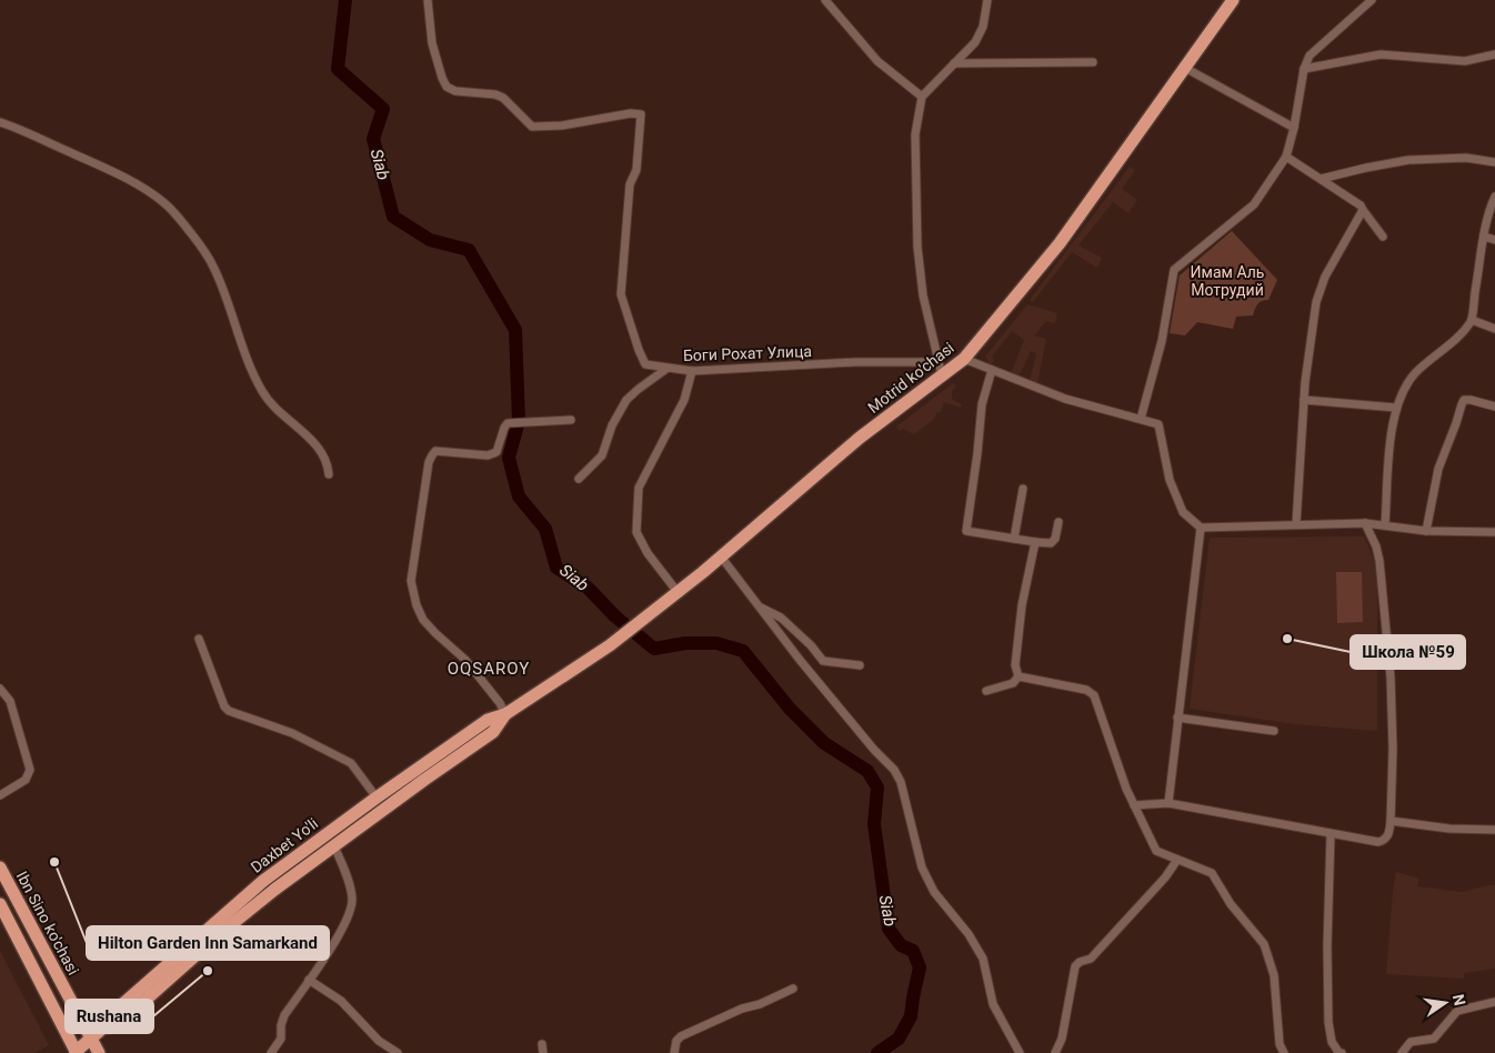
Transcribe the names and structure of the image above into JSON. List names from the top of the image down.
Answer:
{
  "streets": {
    "main road": ["Motrid ko'chasi", "Daxbet Yo'li", "Ibn Sino ko'chasi"],
    "street": ["Боги Рохат Улица"]
  },
  "crossings": [
    ["Motrid ko'chasi", "Daxbet Yo'li"],
    ["Daxbet Yo'li", "Ibn Sino ko'chasi"]
  ],
  "districts": ["OQSAROY"],
  "water": ["Siab"],
  "parks": ["Имам Аль Мотрудий"],
  "places": ["Школа №59", "Hilton Garden Inn Samarkand", "Rushana"],
  "north": "right"
}
